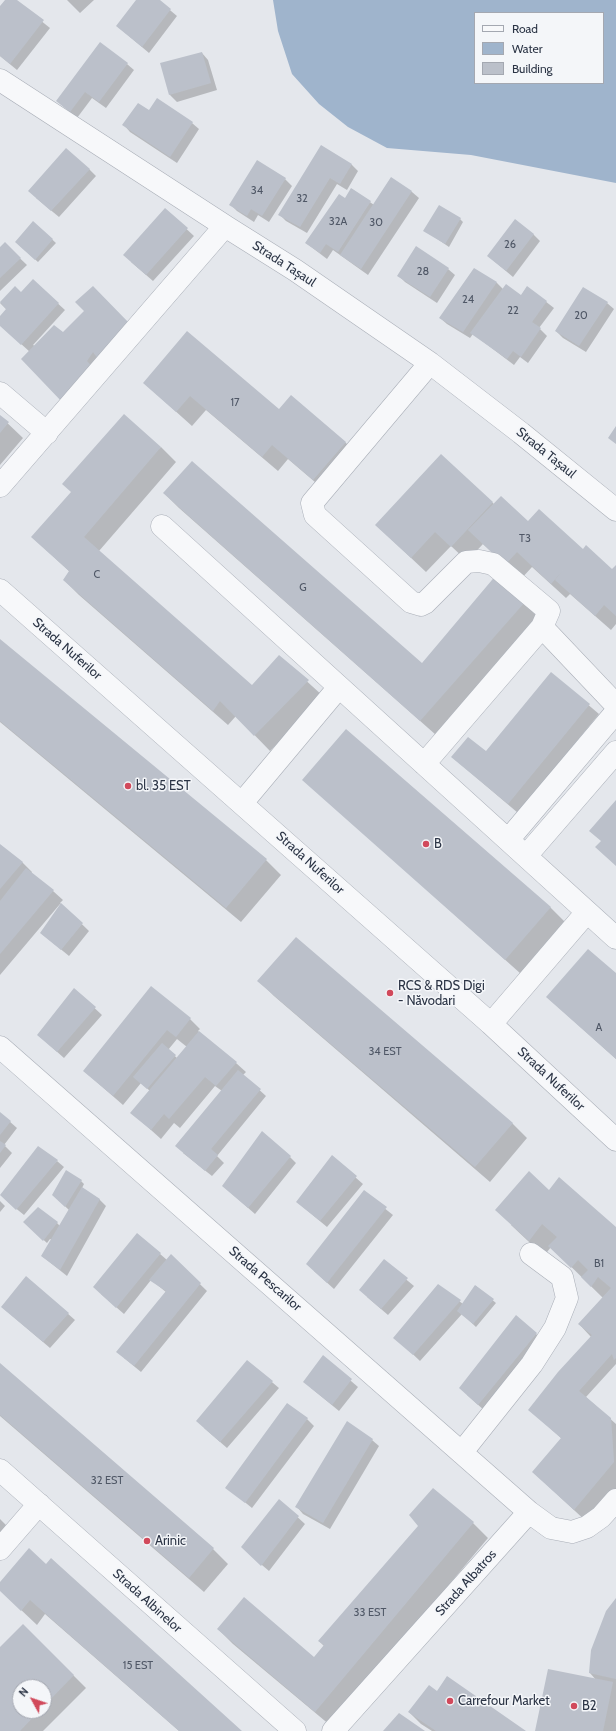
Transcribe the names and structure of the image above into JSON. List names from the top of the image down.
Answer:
{
  "streets": {
    "street": [
      "Strada Tașaul",
      "Strada Nuferilor",
      "Strada Pescarilor",
      "Strada Albatros",
      "Strada Albinelor"
    ]
  },
  "crossings": [
    ["Strada Pescarilor", "Strada Albatros"]
  ],
  "places": [
    "bl. 35 EST",
    "B",
    "RCS & RDS Digi - Năvodari",
    "Arinic",
    "Carrefour Market",
    "B2"
  ],
  "house_numbers": [
    "34",
    "32",
    "32A",
    "30",
    "26",
    "28",
    "24",
    "22",
    "20",
    "17",
    "T3",
    "C",
    "G",
    "A",
    "34 EST",
    "B1",
    "32 EST",
    "33 EST",
    "15 EST"
  ],
  "legend": ["Road", "Water", "Building"],
  "north": "top left"
}
